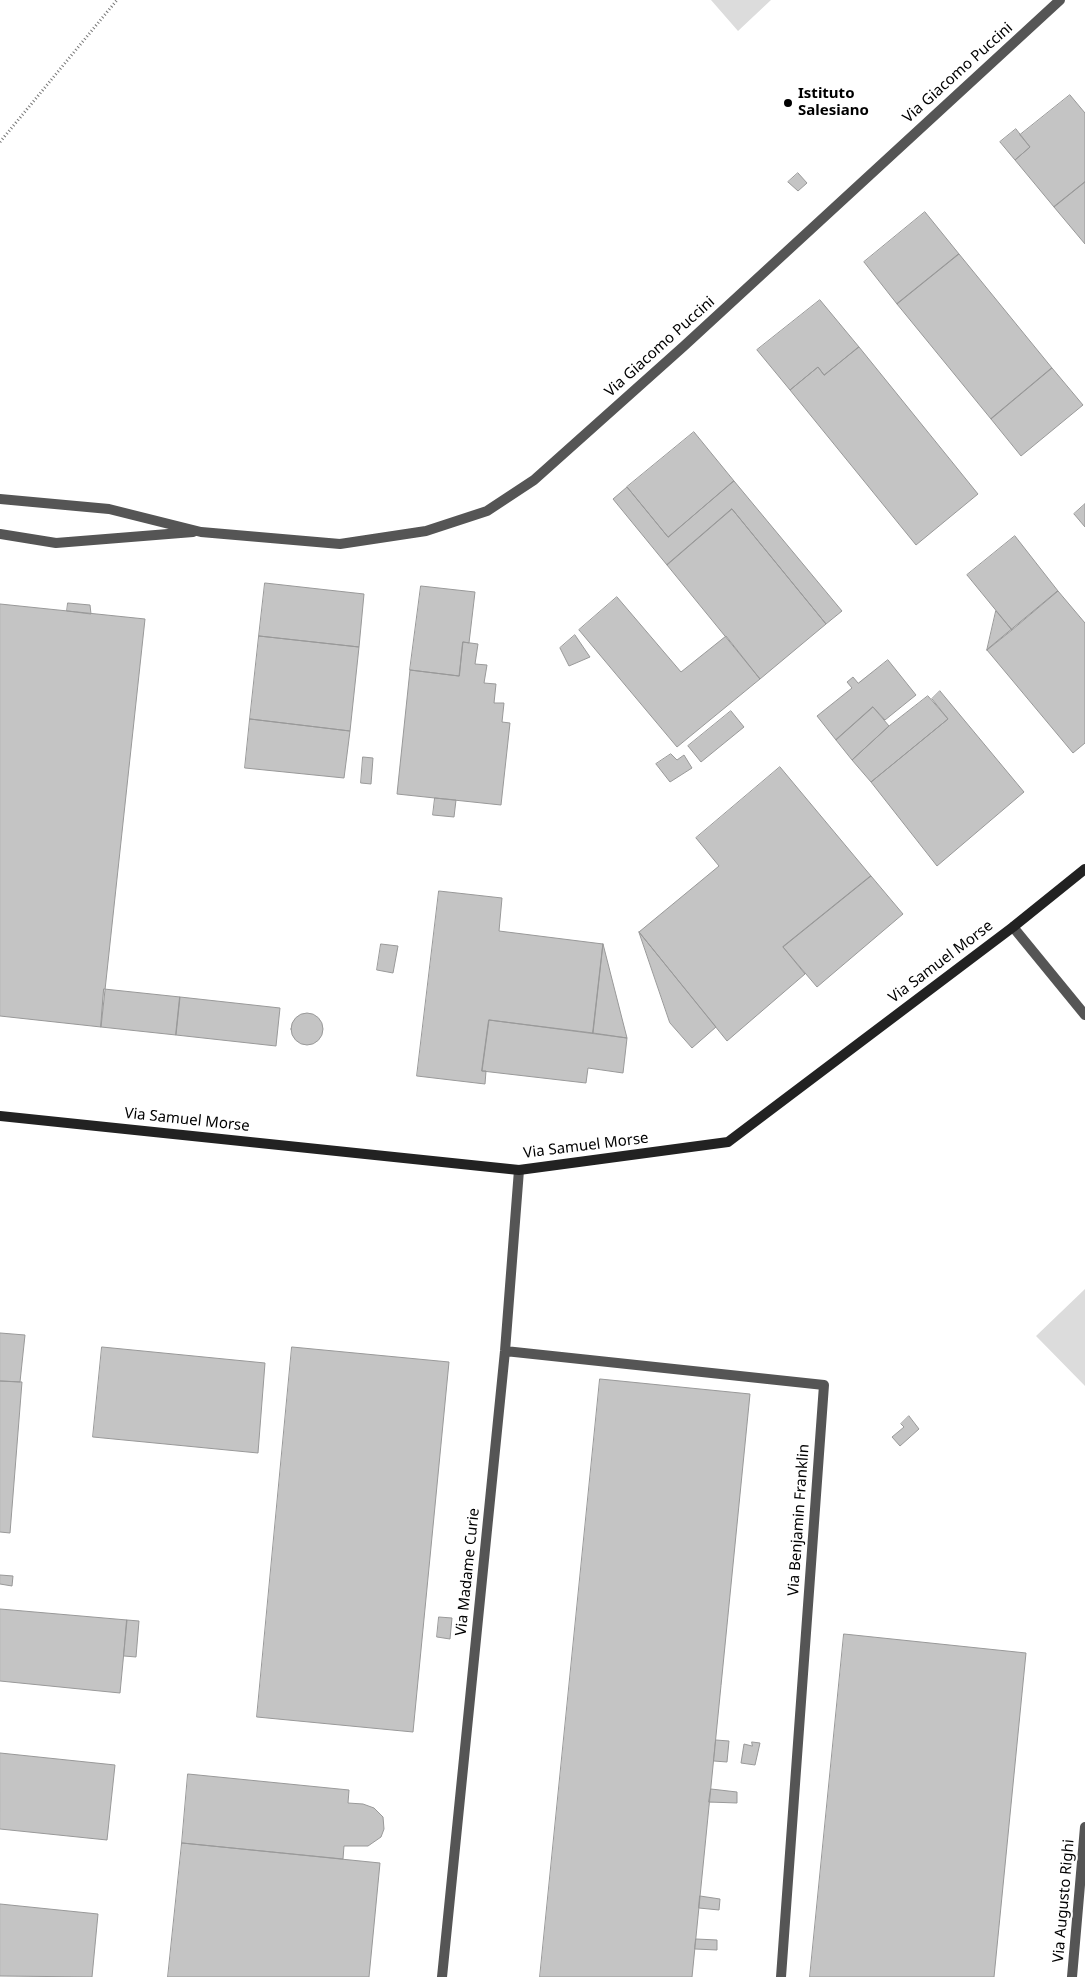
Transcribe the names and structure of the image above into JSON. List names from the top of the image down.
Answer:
{
  "streets": {
    "street": [
      "Via Giacomo Puccini",
      "Via Samuel Morse",
      "Via Benjamin Franklin",
      "Via Madame Curie",
      "Via Augusto Righi"
    ]
  },
  "crossings": [
    ["Via Samuel Morse", "Via Madame Curie"],
    ["Via Benjamin Franklin", "Via Madame Curie"]
  ],
  "places": ["Istituto Salesiano"]
}
